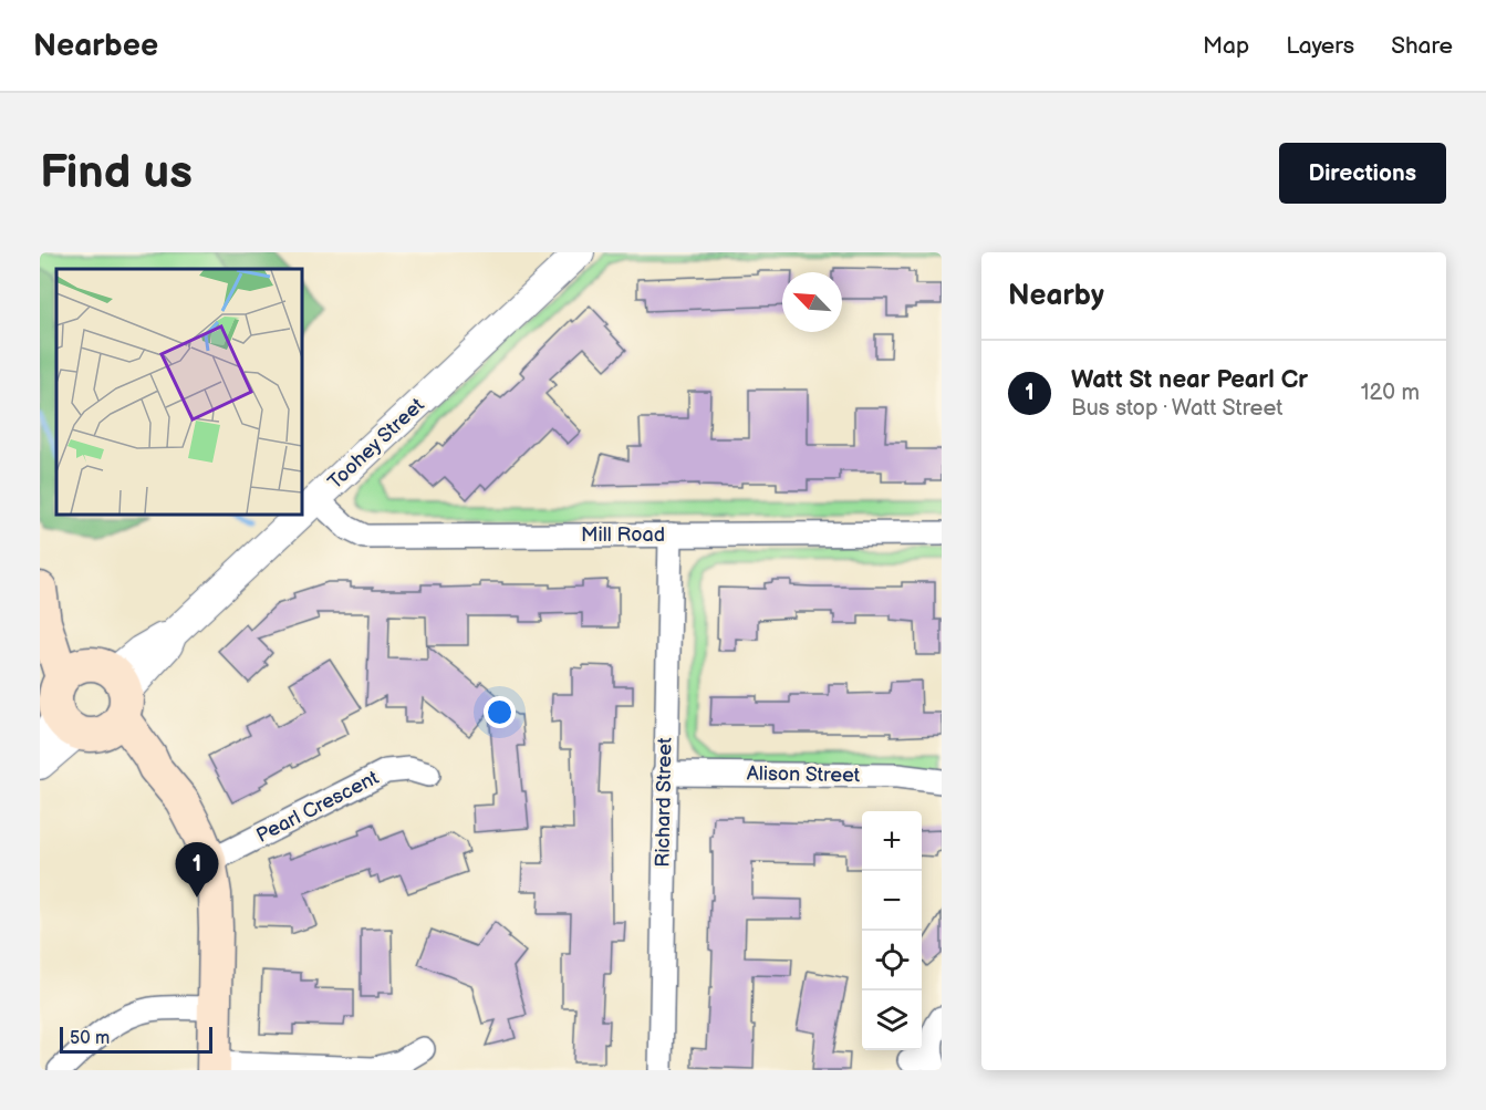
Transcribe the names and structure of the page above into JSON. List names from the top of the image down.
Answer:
{
  "streets": {
    "street": [
      "Toohey Street",
      "Mill Road",
      "Alison Street",
      "Richard Street",
      "Pearl Crescent"
    ]
  },
  "crossings": [
    ["Toohey Street", "Mill Road"],
    ["Mill Road", "Richard Street"],
    ["Alison Street", "Richard Street"]
  ],
  "scale_bar": "50 m",
  "north": "top left",
  "page": {
    "header": "Nearbee",
    "nav": ["Map", "Layers", "Share"],
    "buttons": "Directions",
    "title": "Find us",
    "heading": "Nearby",
    "list": [
      {
        "mark": "1",
        "name": "Watt St near Pearl Cr",
        "note": "Bus stop · Watt Street",
        "value": "120 m"
      }
    ],
    "map_buttons": ["+", "−"],
    "pins": "1",
    "scale": "50 m"
  }
}
